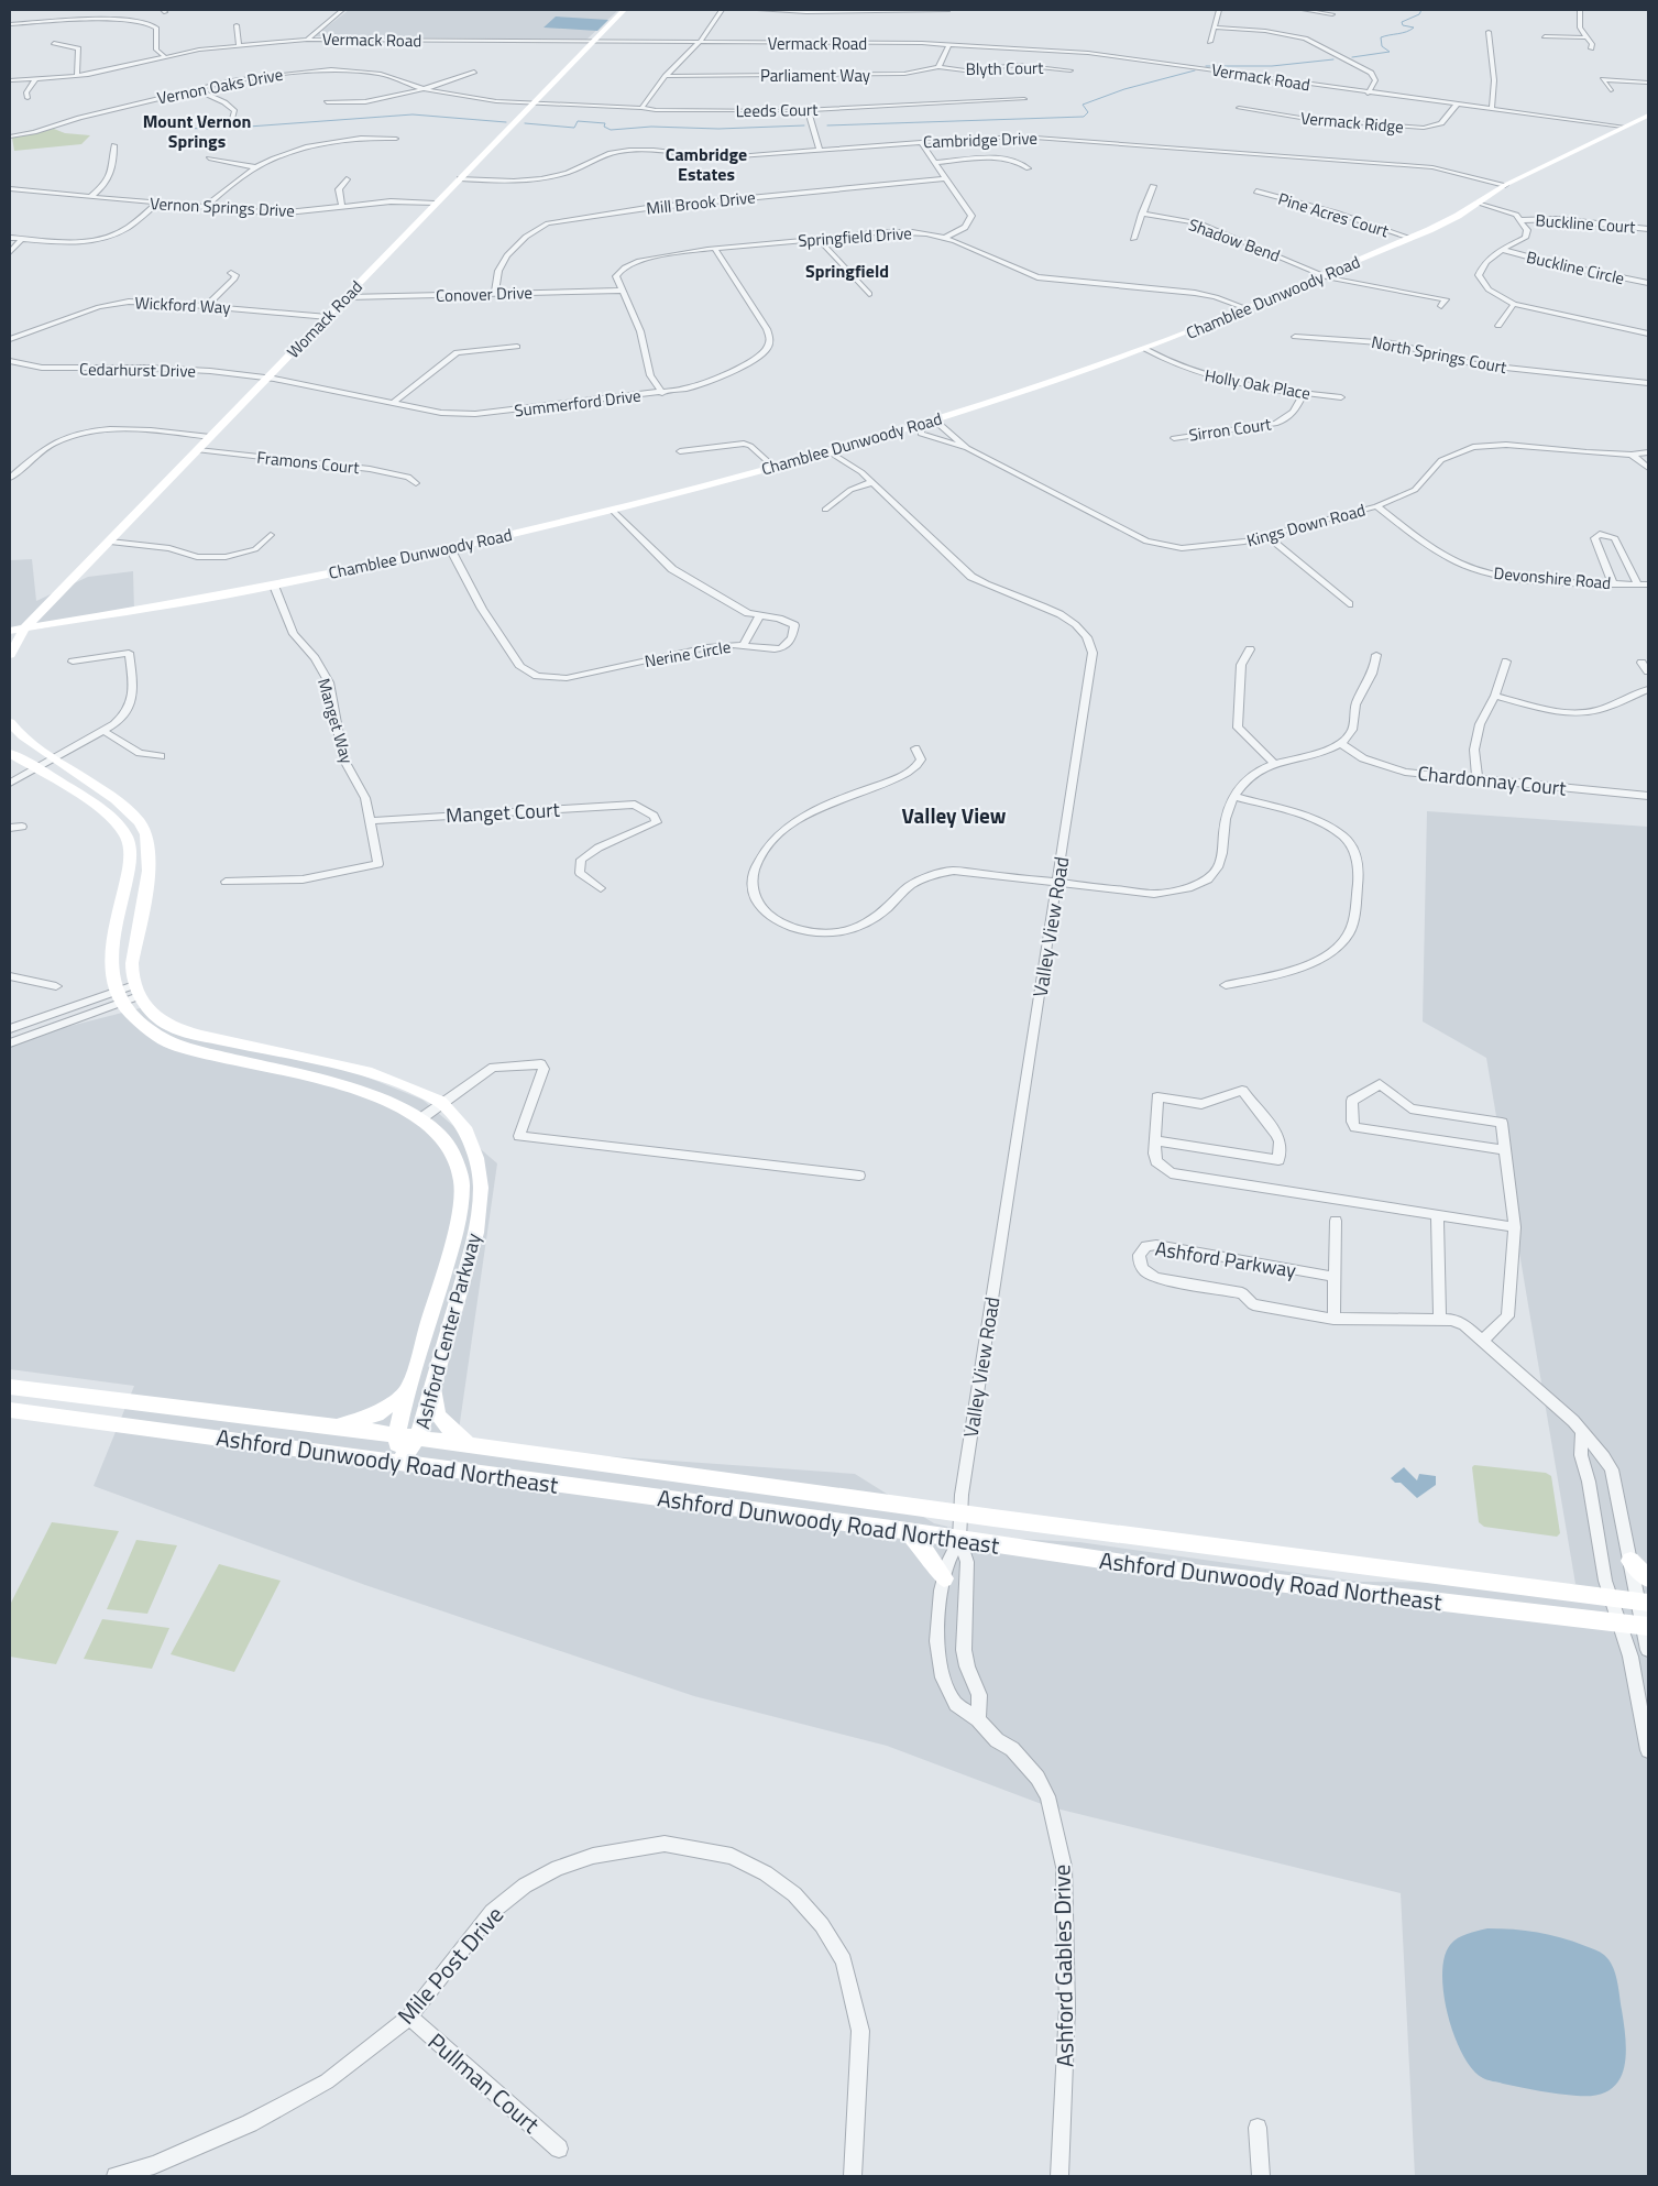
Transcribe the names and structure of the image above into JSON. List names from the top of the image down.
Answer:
{
  "streets": {
    "street": [
      "Vermack Road",
      "Blyth Court",
      "Parliament Way",
      "Vernon Oaks Drive",
      "Leeds Court",
      "Vermack Ridge",
      "Cambridge Drive",
      "Mill Brook Drive",
      "Vernon Springs Drive",
      "Pine Acres Court",
      "Buckline Court",
      "Springfield Drive",
      "Shadow Bend",
      "Buckline Circle",
      "Conover Drive",
      "Chamblee Dunwoody Road",
      "Wickford Way",
      "Womack Road",
      "North Springs Court",
      "Cedarhurst Drive",
      "Holly Oak Place",
      "Summerford Drive",
      "Sirron Court",
      "Framons Court",
      "Kings Down Road",
      "Devonshire Road",
      "Nerine Circle",
      "Manget Way",
      "Chardonnay Court",
      "Manget Court",
      "Valley View Road",
      "Ashford Parkway",
      "Ashford Center Parkway",
      "Ashford Dunwoody Road Northeast",
      "Mile Post Drive",
      "Ashford Gables Drive",
      "Pullman Court"
    ]
  },
  "crossings": [
    ["Vermack Road", "Vermack Ridge"],
    ["Vermack Road", "Chamblee Dunwoody Road"],
    ["Vermack Road", "Womack Road"],
    ["Blyth Court", "Parliament Way"],
    ["Vernon Oaks Drive", "Leeds Court"],
    ["Vernon Oaks Drive", "Womack Road"],
    ["Leeds Court", "Womack Road"],
    ["Cambridge Drive", "Chamblee Dunwoody Road"],
    ["Cambridge Drive", "Womack Road"],
    ["Mill Brook Drive", "Conover Drive"],
    ["Vernon Springs Drive", "Womack Road"],
    ["Pine Acres Court", "Chamblee Dunwoody Road"],
    ["Springfield Drive", "Conover Drive"],
    ["Springfield Drive", "Chamblee Dunwoody Road"],
    ["Springfield Drive", "Summerford Drive"],
    ["Shadow Bend", "Chamblee Dunwoody Road"],
    ["Conover Drive", "Womack Road"],
    ["Chamblee Dunwoody Road", "Womack Road"],
    ["Chamblee Dunwoody Road", "Holly Oak Place"],
    ["Chamblee Dunwoody Road", "Kings Down Road"],
    ["Chamblee Dunwoody Road", "Nerine Circle"],
    ["Chamblee Dunwoody Road", "Manget Way"],
    ["Chamblee Dunwoody Road", "Valley View Road"],
    ["Wickford Way", "Womack Road"],
    ["Womack Road", "Cedarhurst Drive"],
    ["Womack Road", "Summerford Drive"],
    ["Womack Road", "Framons Court"],
    ["Cedarhurst Drive", "Summerford Drive"],
    ["Holly Oak Place", "Sirron Court"],
    ["Kings Down Road", "Devonshire Road"],
    ["Manget Way", "Manget Court"],
    ["Valley View Road", "Ashford Dunwoody Road Northeast"],
    ["Valley View Road", "Ashford Gables Drive"],
    ["Ashford Parkway", "Ashford Dunwoody Road Northeast"],
    ["Ashford Center Parkway", "Ashford Dunwoody Road Northeast"],
    ["Ashford Dunwoody Road Northeast", "Ashford Gables Drive"],
    ["Mile Post Drive", "Pullman Court"]
  ],
  "districts": [
    "Mount Vernon Springs",
    "Cambridge Estates",
    "Springfield",
    "Valley View"
  ]
}
